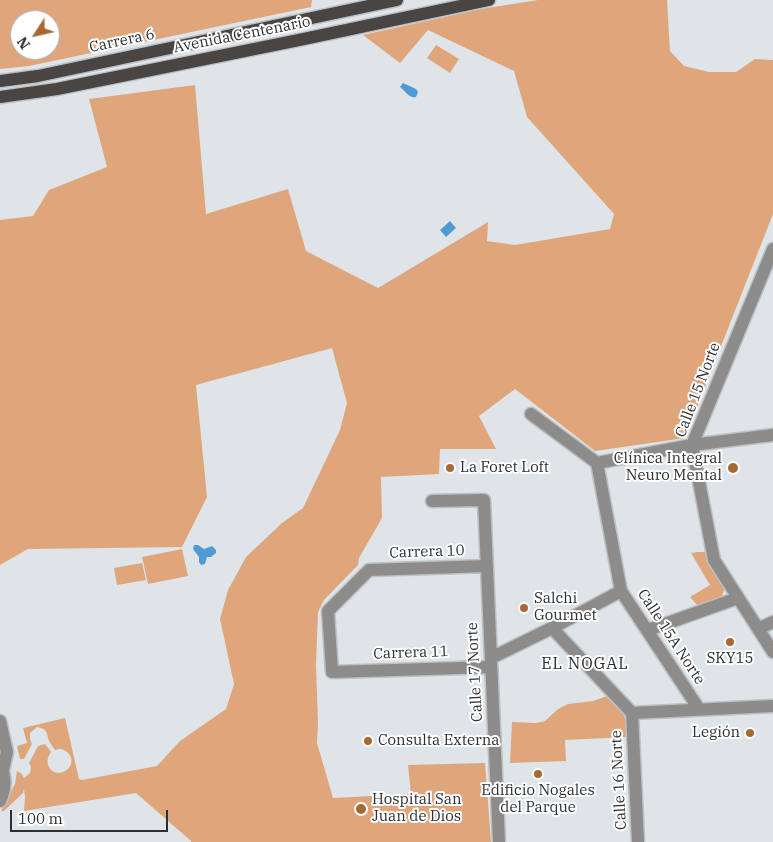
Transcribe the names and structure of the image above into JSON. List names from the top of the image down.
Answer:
{
  "streets": {
    "main road": ["Avenida Centenario", "Carrera 6"],
    "street": [
      "Calle 15 Norte",
      "Carrera 10",
      "Calle 15A Norte",
      "Carrera 11",
      "Calle 17 Norte",
      "Calle 16 Norte"
    ]
  },
  "crossings": [
    ["Carrera 10", "Carrera 11"],
    ["Carrera 10", "Calle 17 Norte"],
    ["Calle 15A Norte", "Carrera 11"],
    ["Carrera 11", "Calle 17 Norte"],
    ["Carrera 11", "Calle 16 Norte"]
  ],
  "districts": ["EL NOGAL"],
  "places": [
    "La Foret Loft",
    "Clínica Integral Neuro Mental",
    "Salchi Gourmet",
    "SKY15",
    "Legión",
    "Consulta Externa",
    "Edificio Nogales del Parque",
    "Hospital San Juan de Dios"
  ],
  "scale_bar": "100 m",
  "north": "bottom left"
}
